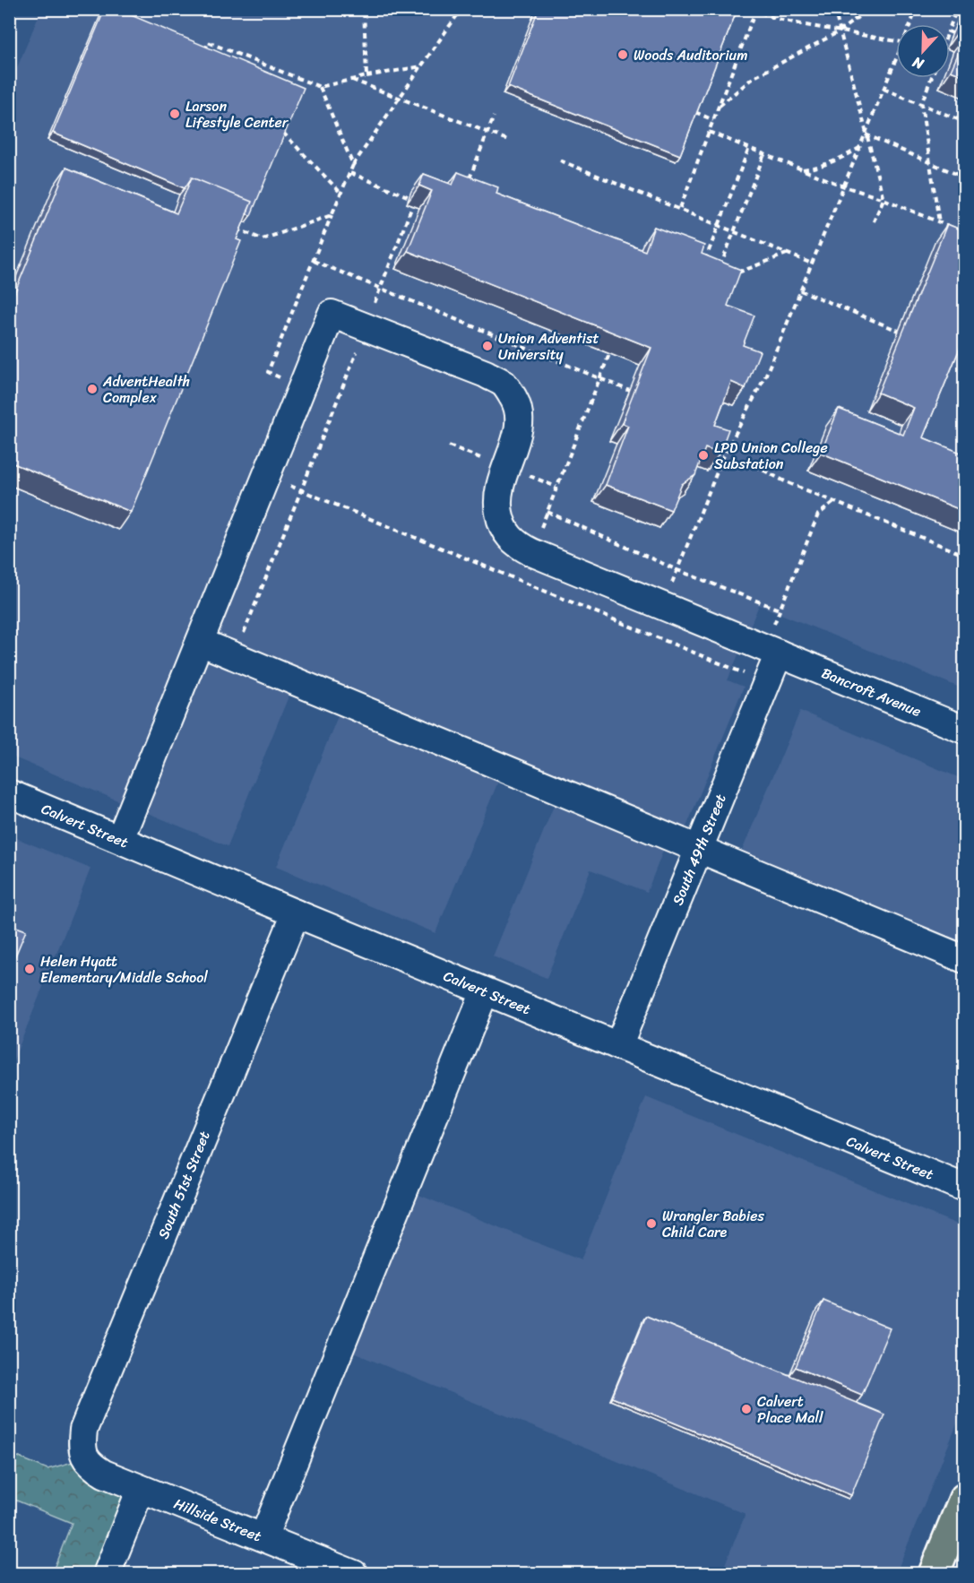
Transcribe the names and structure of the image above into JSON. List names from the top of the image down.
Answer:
{
  "streets": {
    "street": [
      "Bancroft Avenue",
      "Calvert Street",
      "South 49th Street",
      "South 51st Street",
      "Hillside Street"
    ]
  },
  "crossings": [
    ["Bancroft Avenue", "South 49th Street"],
    ["Calvert Street", "South 49th Street"],
    ["Calvert Street", "South 51st Street"],
    ["South 51st Street", "Hillside Street"]
  ],
  "places": [
    "Woods Auditorium",
    "Larson Lifestyle Center",
    "Union Adventist University",
    "AdventHealth Complex",
    "LPD Union College Substation",
    "Helen Hyatt Elementary/Middle School",
    "Wrangler Babies Child Care",
    "Calvert Place Mall"
  ],
  "north": "bottom"
}
